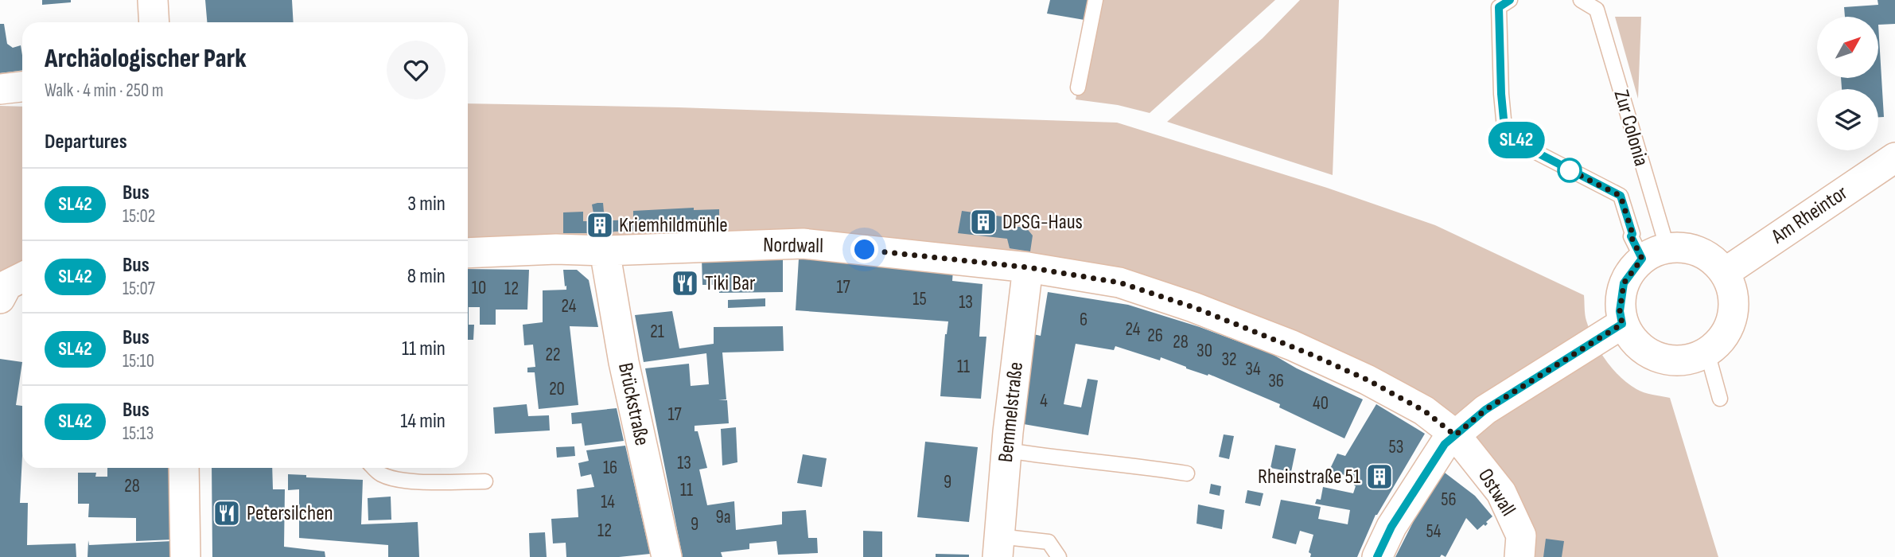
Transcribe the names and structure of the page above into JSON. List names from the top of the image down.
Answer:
{
  "streets": {
    "street": [
      "Am Rheintor",
      "Nordwall",
      "Brückstraße",
      "Bemmelstraße",
      "Ostwall"
    ],
    "lane": ["Zur Colonia"]
  },
  "crossings": [
    ["Zur Colonia", "Am Rheintor"],
    ["Nordwall", "Brückstraße"],
    ["Nordwall", "Bemmelstraße"],
    ["Nordwall", "Ostwall"]
  ],
  "places": {
    "building": ["DPSG-Haus", "Kriemhildmühle", "Rheinstraße 51"],
    "restaurant": ["Tiki Bar", "Petersilchen"]
  },
  "lines": ["bus line SL42"],
  "house_numbers": [
    "17",
    "10",
    "12",
    "15",
    "13",
    "24",
    "6",
    "24",
    "21",
    "26",
    "28",
    "30",
    "22",
    "32",
    "11",
    "34",
    "36",
    "20",
    "4",
    "40",
    "17",
    "53",
    "13",
    "16",
    "9",
    "28",
    "11",
    "56",
    "14",
    "9a",
    "9",
    "12",
    "54"
  ],
  "north": "top right",
  "page": {
    "on_map": "SL42",
    "heading": [
      ["Archäologischer Park", "Walk · 4 min · 250 m"],
      "Departures"
    ],
    "list": [
      {
        "mark": "SL42",
        "name": "Bus",
        "note": "15:02",
        "value": "3 min"
      },
      {
        "mark": "SL42",
        "name": "Bus",
        "note": "15:07",
        "value": "8 min"
      },
      {
        "mark": "SL42",
        "name": "Bus",
        "note": "15:10",
        "value": "11 min"
      },
      {
        "mark": "SL42",
        "name": "Bus",
        "note": "15:13",
        "value": "14 min"
      }
    ]
  }
}
